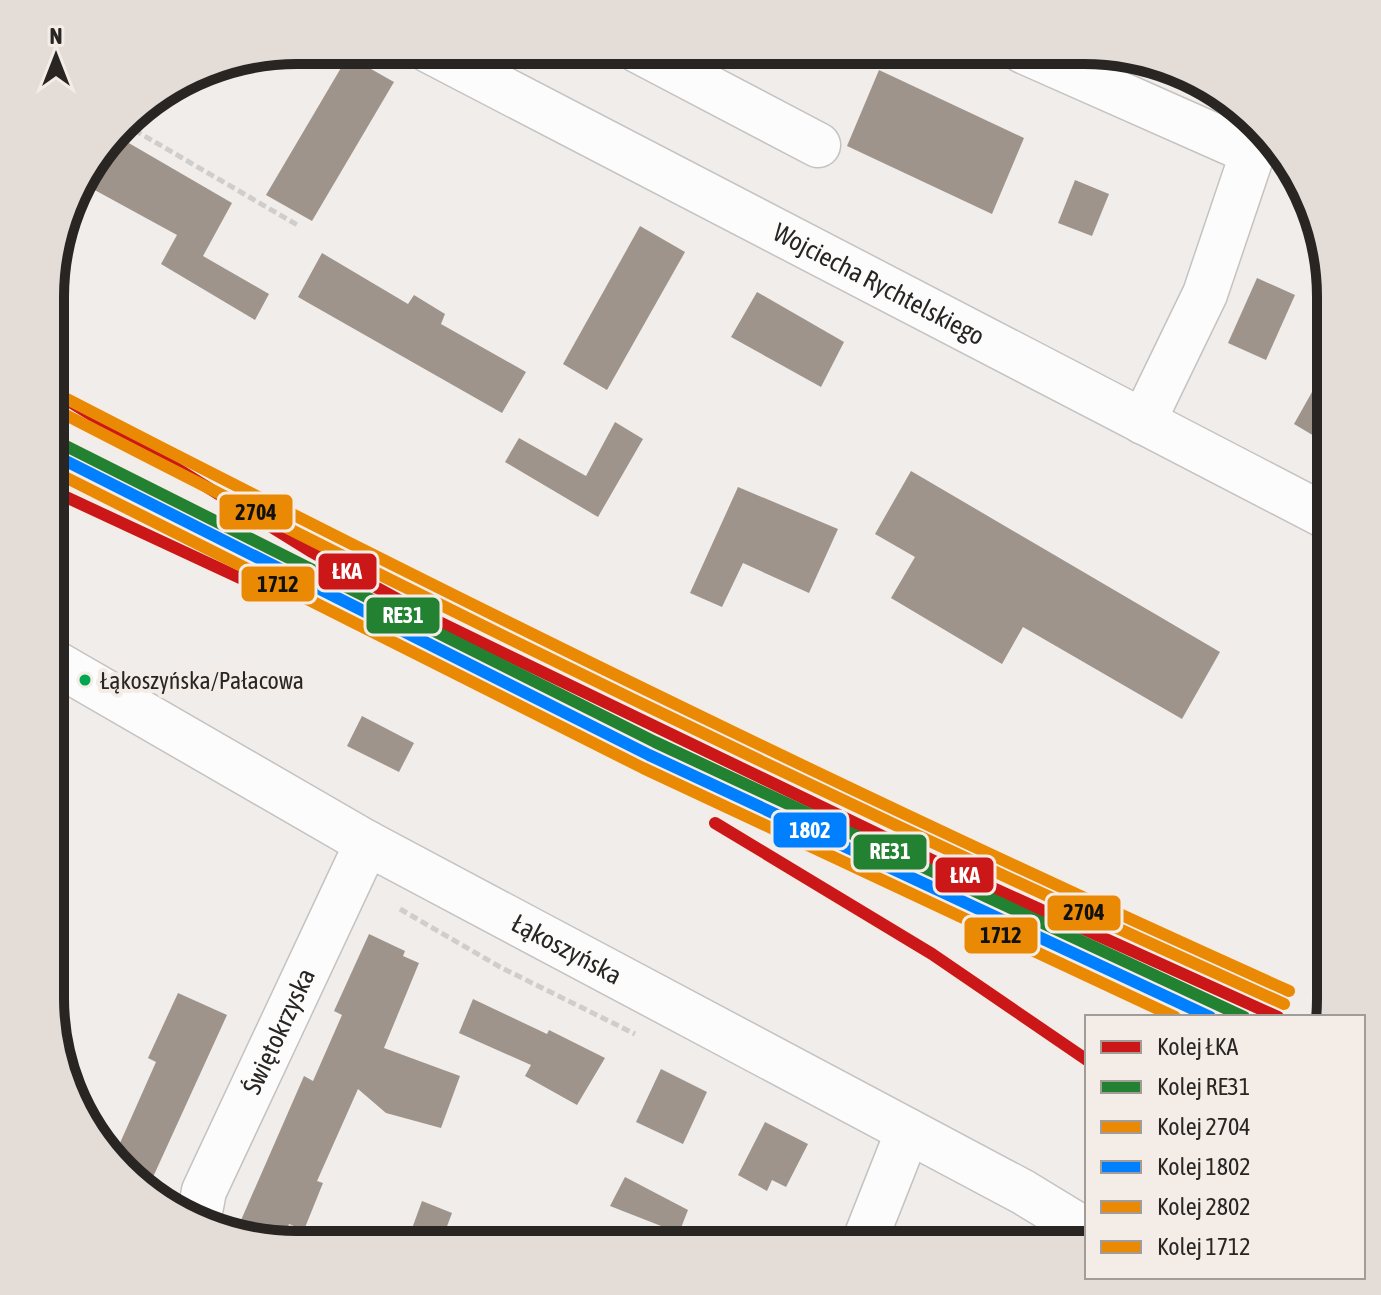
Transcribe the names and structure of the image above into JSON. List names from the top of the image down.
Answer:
{
  "streets": {
    "street": ["Wojciecha Rychtelskiego", "Łąkoszyńska", "Świętokrzyska"]
  },
  "crossings": [
    ["Łąkoszyńska", "Świętokrzyska"]
  ],
  "places": ["Łąkoszyńska/Pałacowa"],
  "lines": [
    "rail line ŁKA",
    "rail line 2802",
    "rail line 2704",
    "rail line RE31",
    "rail line 1802",
    "rail line 1712"
  ],
  "legend": [
    "Kolej ŁKA",
    "Kolej RE31",
    "Kolej 2704",
    "Kolej 1802",
    "Kolej 2802",
    "Kolej 1712"
  ],
  "north": "top"
}
